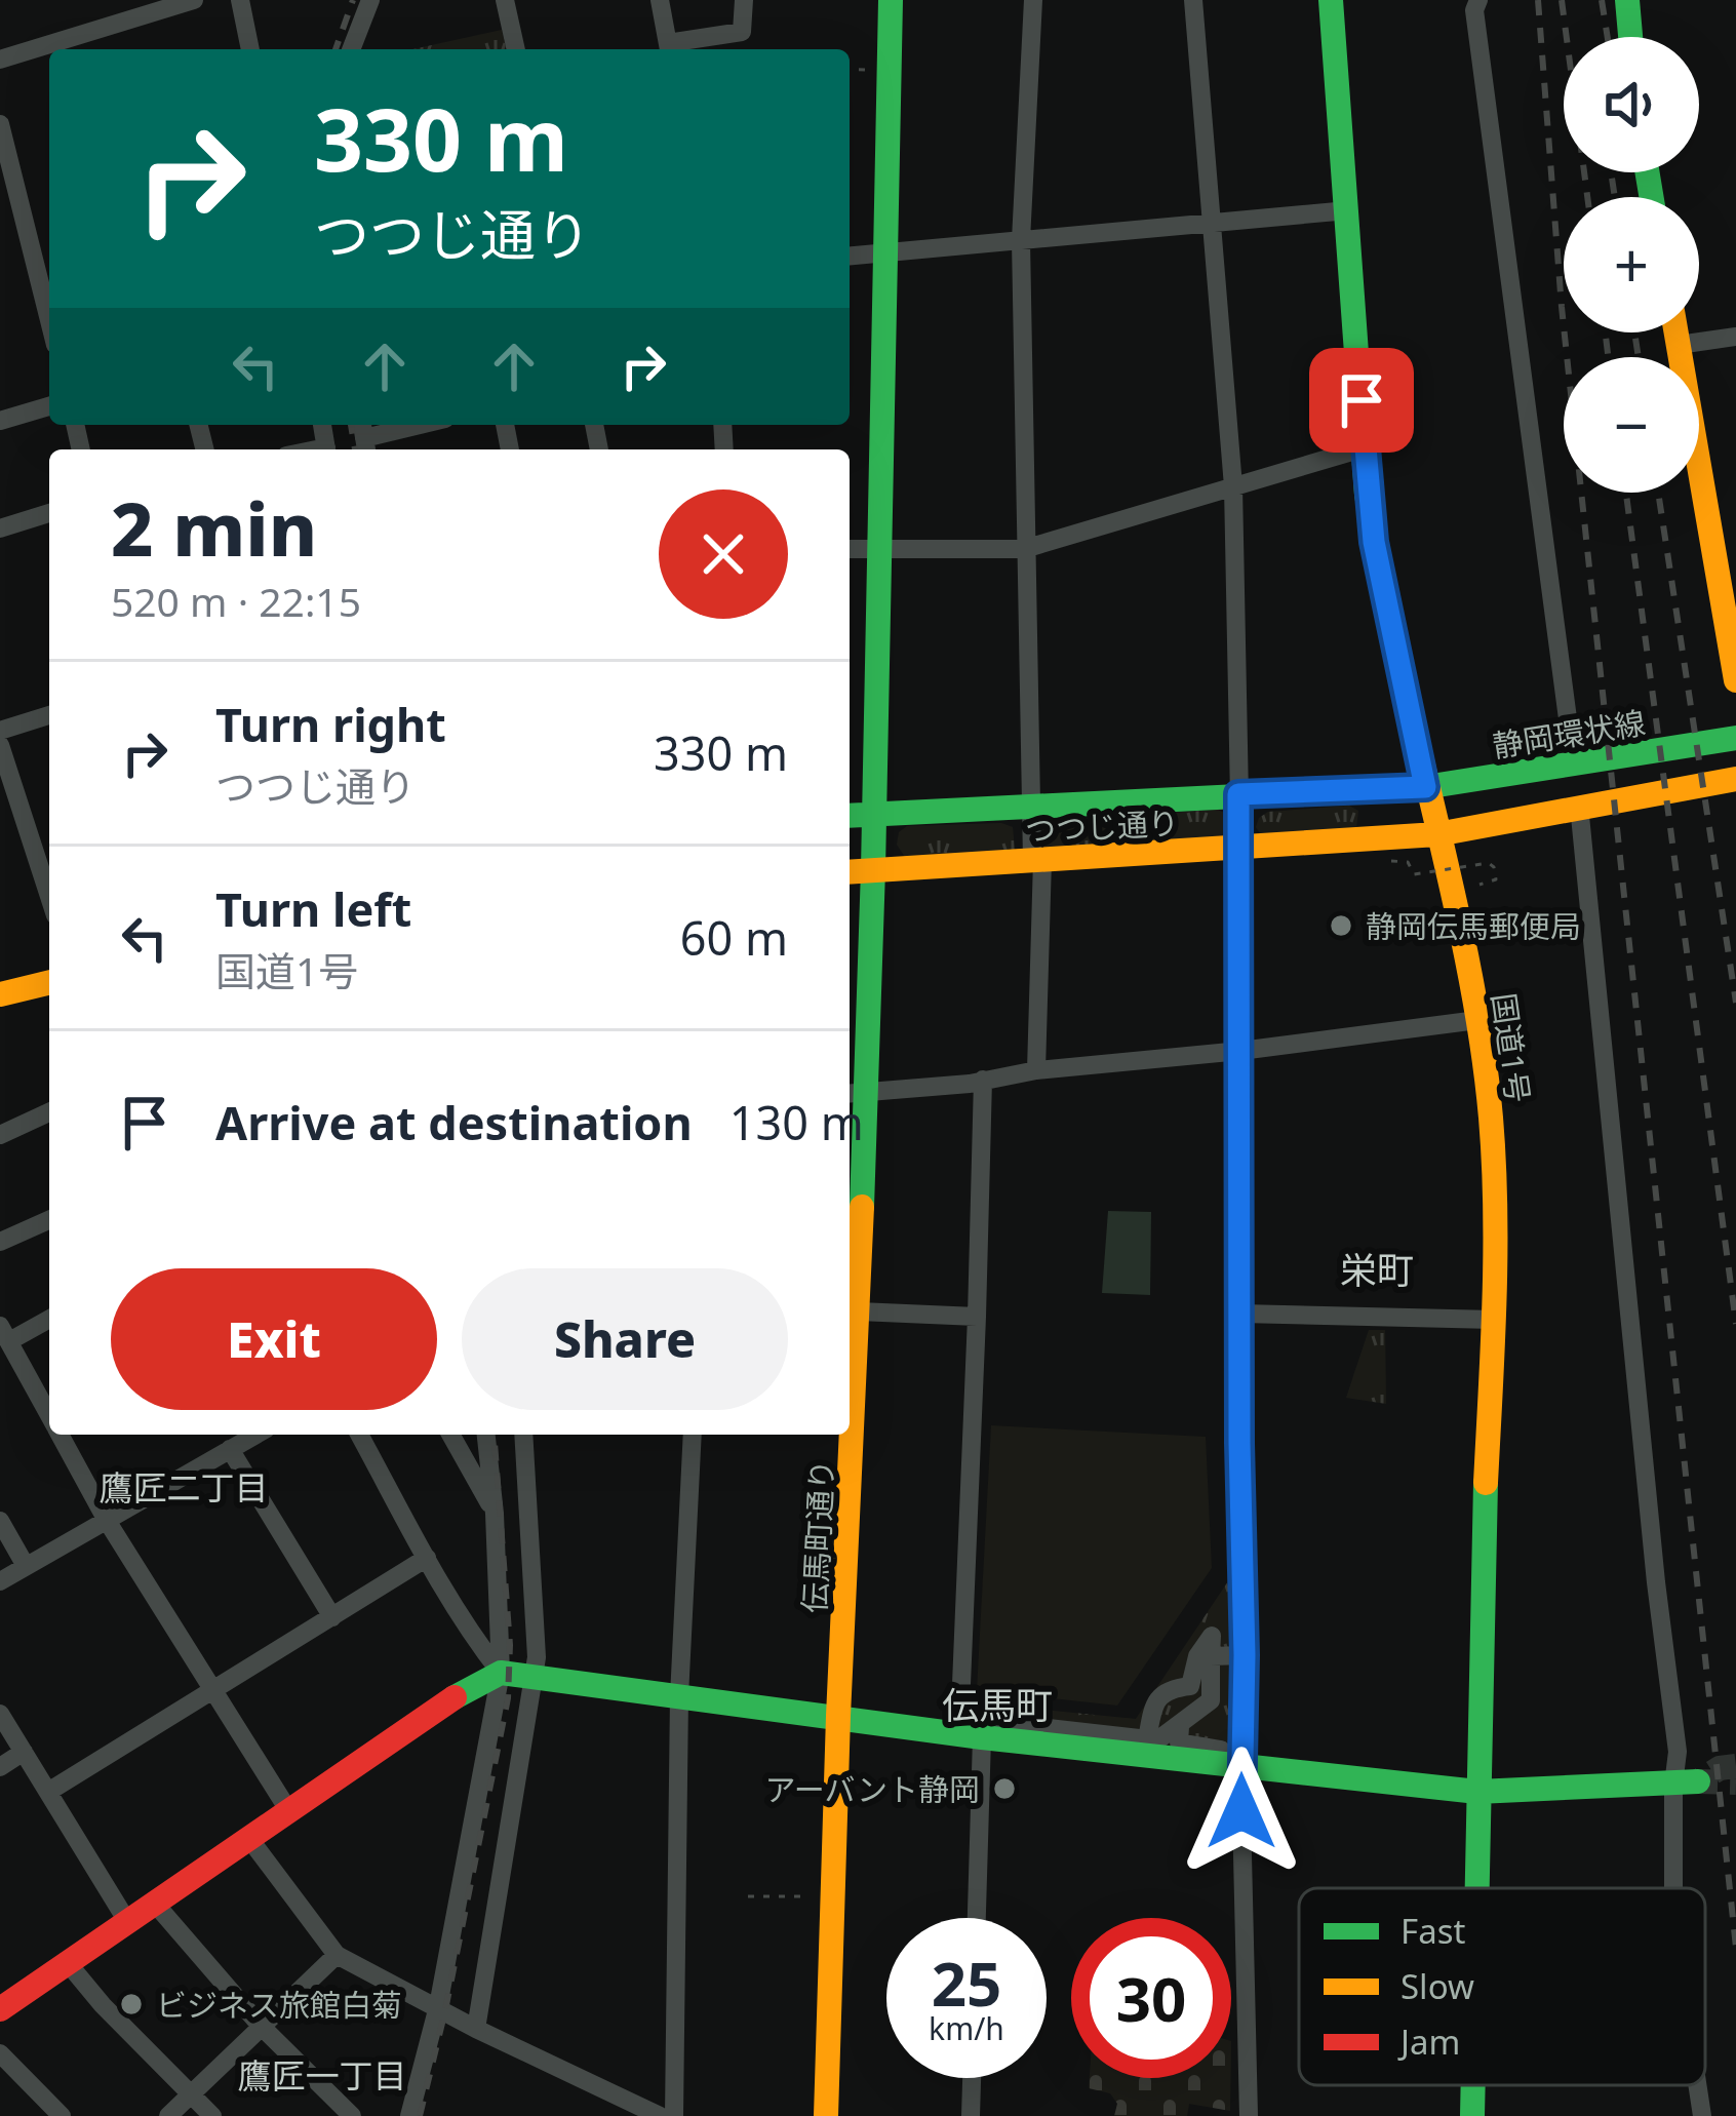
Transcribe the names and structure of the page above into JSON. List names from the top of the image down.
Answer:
{
  "streets": {
    "main road": [
      "静岡環状線",
      "つつじ通り",
      "国道1号",
      "伝馬町通り"
    ]
  },
  "crossings": [
    ["静岡環状線", "つつじ通り"],
    ["静岡環状線", "国道1号"],
    ["つつじ通り", "国道1号"],
    ["つつじ通り", "伝馬町通り"]
  ],
  "districts": [
    "栄町",
    "鷹匠二丁目",
    "伝馬町",
    "鷹匠一丁目"
  ],
  "places": ["静岡伝馬郵便局", "アーバント静岡", "ビジネス旅館白菊"],
  "legend": ["Fast", "Slow", "Jam"],
  "page": {
    "map_buttons": ["+", "−"],
    "turn": ["330 m", "つつじ通り"],
    "heading": ["2 min", "520 m · 22:15"],
    "list": [
      {
        "name": "Turn right",
        "note": "つつじ通り",
        "value": "330 m"
      },
      {
        "name": "Turn left",
        "note": "国道1号",
        "value": "60 m"
      },
      {
        "name": "Arrive at destination",
        "value": "130 m"
      }
    ],
    "buttons": ["Exit", "Share"],
    "speed": "25 km/h",
    "limit": "30"
  }
}
